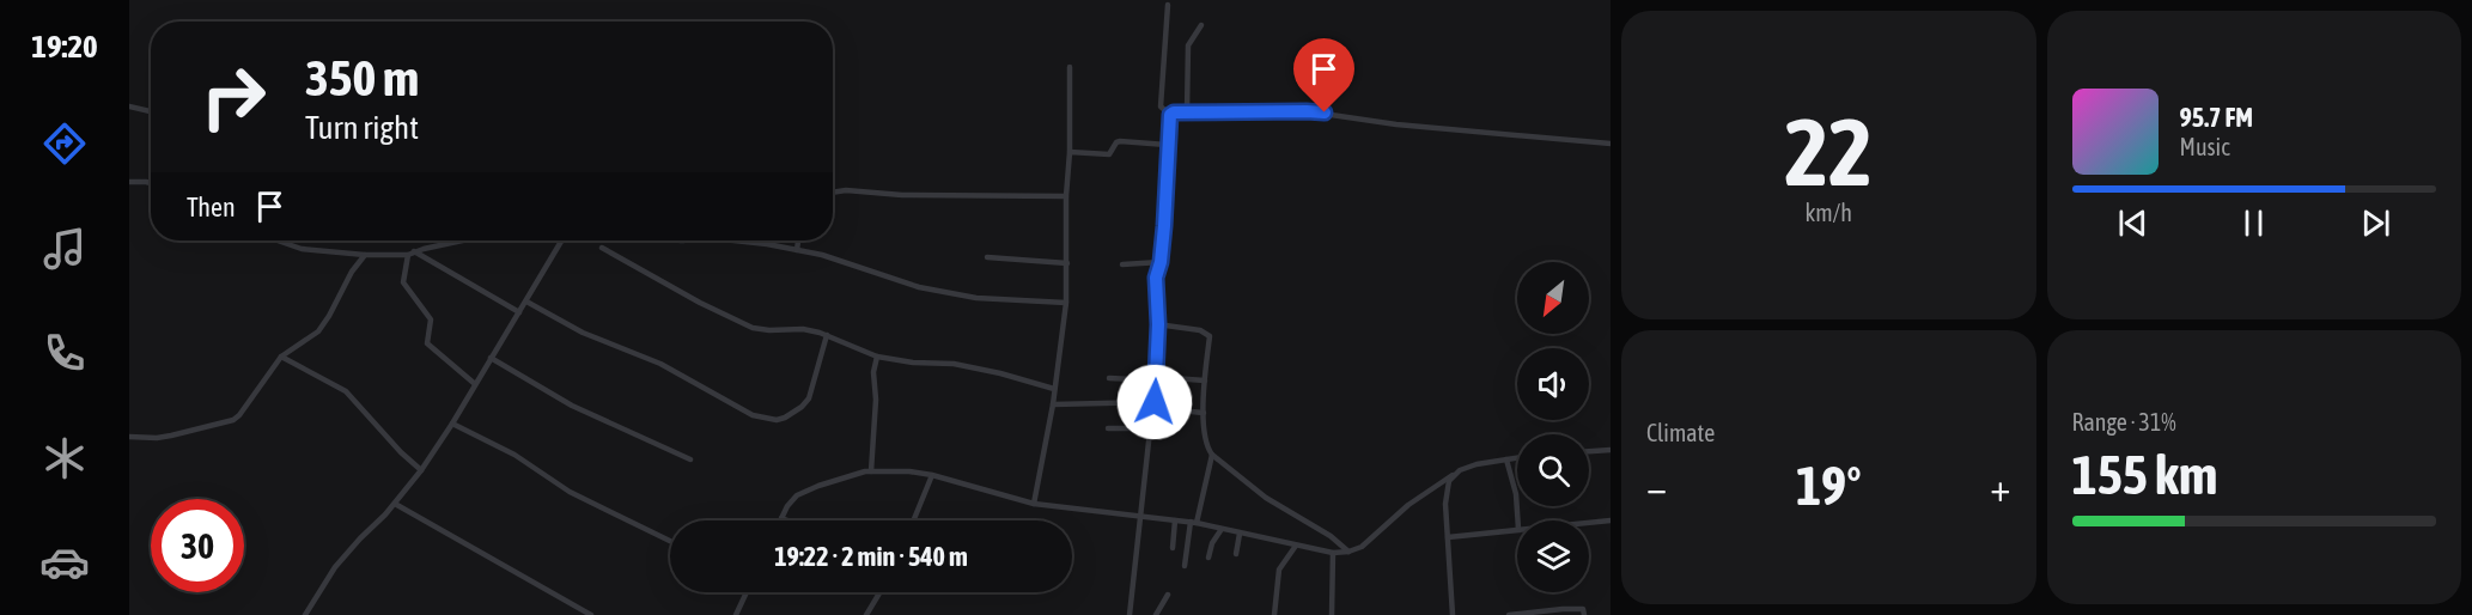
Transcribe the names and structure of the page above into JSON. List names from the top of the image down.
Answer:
{
  "north": "bottom left",
  "page": {
    "tabs": "19:20",
    "tile": [
      ["22", "km/h"],
      "Climate",
      ["Range · 31%", "155 km"]
    ],
    "turn": ["350 m", "Turn right"],
    "song": ["95.7 FM", "Music"],
    "then": "Then",
    "heat": ["−", "19°", "+"],
    "limit": "30",
    "trip": "19:22 · 2 min · 540 m"
  }
}
